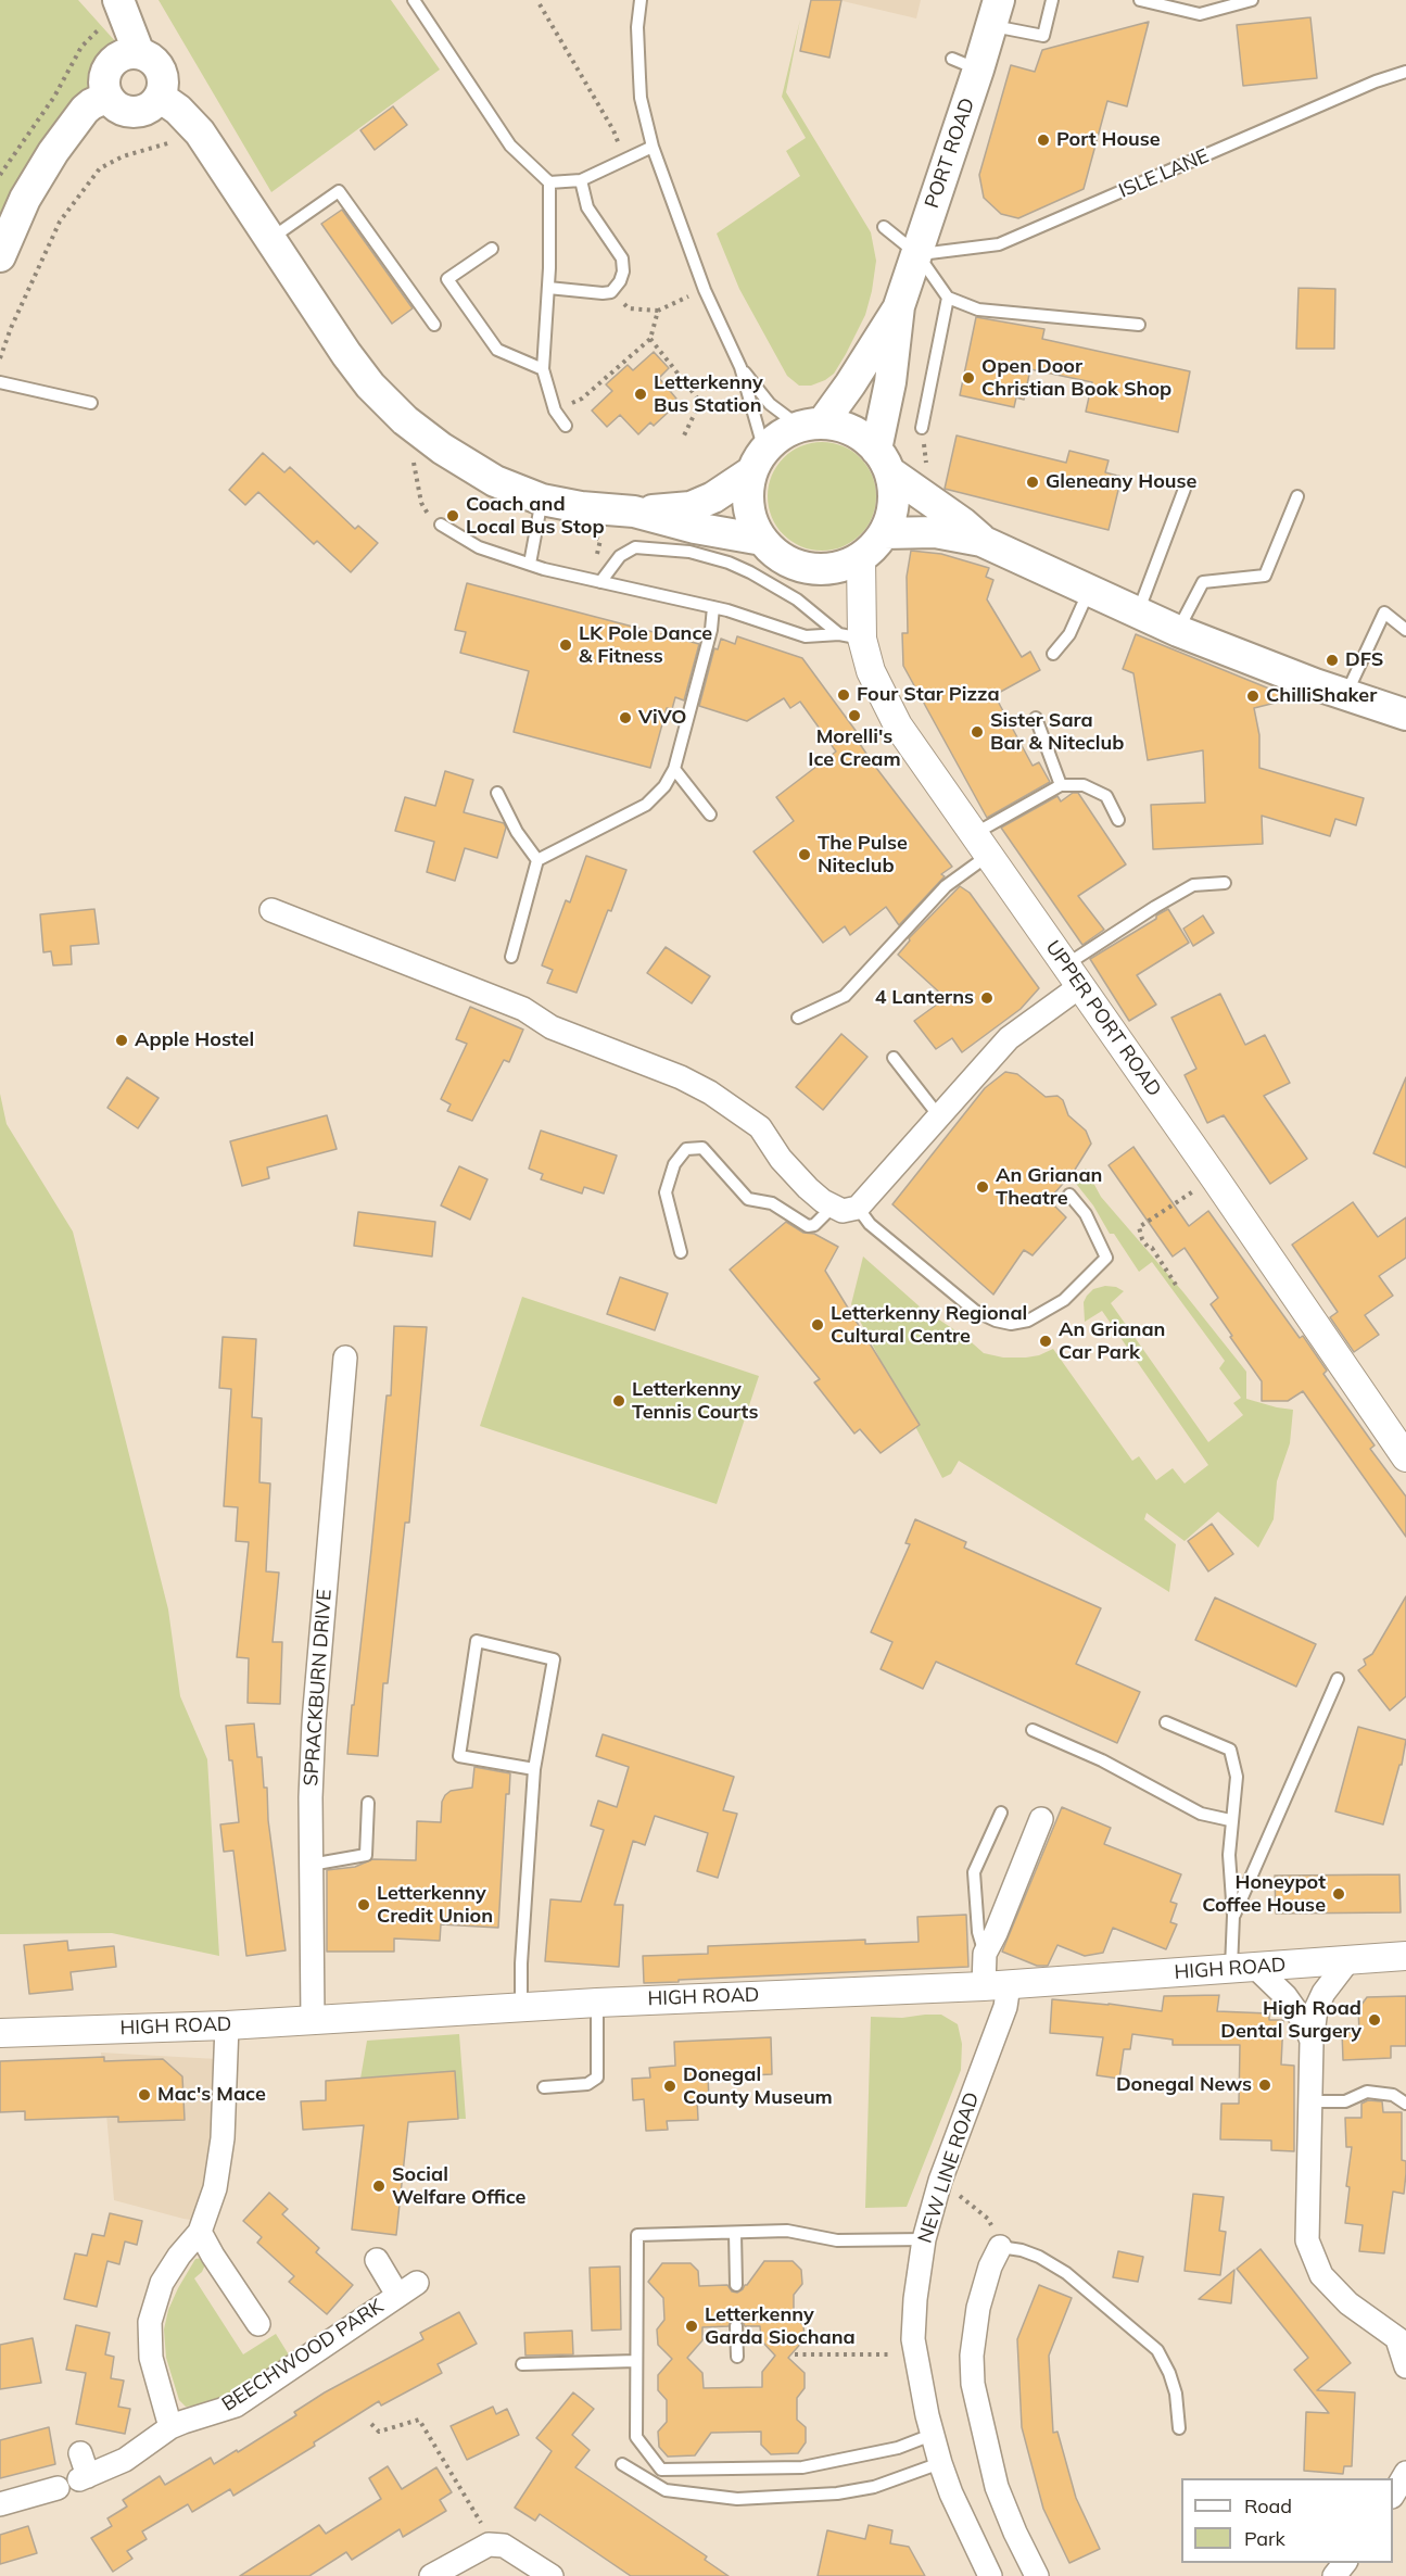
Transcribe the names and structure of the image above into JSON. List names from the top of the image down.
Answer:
{
  "streets": {
    "main road": ["PORT ROAD"],
    "street": [
      "UPPER PORT ROAD",
      "SPRACKBURN DRIVE",
      "HIGH ROAD",
      "NEW LINE ROAD",
      "BEECHWOOD PARK"
    ],
    "lane": ["ISLE LANE"]
  },
  "crossings": [
    ["PORT ROAD", "ISLE LANE"],
    ["PORT ROAD", "UPPER PORT ROAD"],
    ["SPRACKBURN DRIVE", "HIGH ROAD"],
    ["HIGH ROAD", "NEW LINE ROAD"]
  ],
  "places": [
    "Port House",
    "Open Door Christian Book Shop",
    "Letterkenny Bus Station",
    "Gleneany House",
    "Coach and Local Bus Stop",
    "LK Pole Dance & Fitness",
    "DFS",
    "Four Star Pizza",
    "ChilliShaker",
    "Morelli's Ice Cream",
    "ViVO",
    "Sister Sara Bar & Niteclub",
    "The Pulse Niteclub",
    "4 Lanterns",
    "Apple Hostel",
    "An Grianan Theatre",
    "Letterkenny Regional Cultural Centre",
    "An Grianan Car Park",
    "Letterkenny Tennis Courts",
    "Honeypot Coffee House",
    "Letterkenny Credit Union",
    "High Road Dental Surgery",
    "Donegal News",
    "Donegal County Museum",
    "Mac's Mace",
    "Social Welfare Office",
    "Letterkenny Garda Siochana"
  ],
  "legend": ["Road", "Park"]
}
